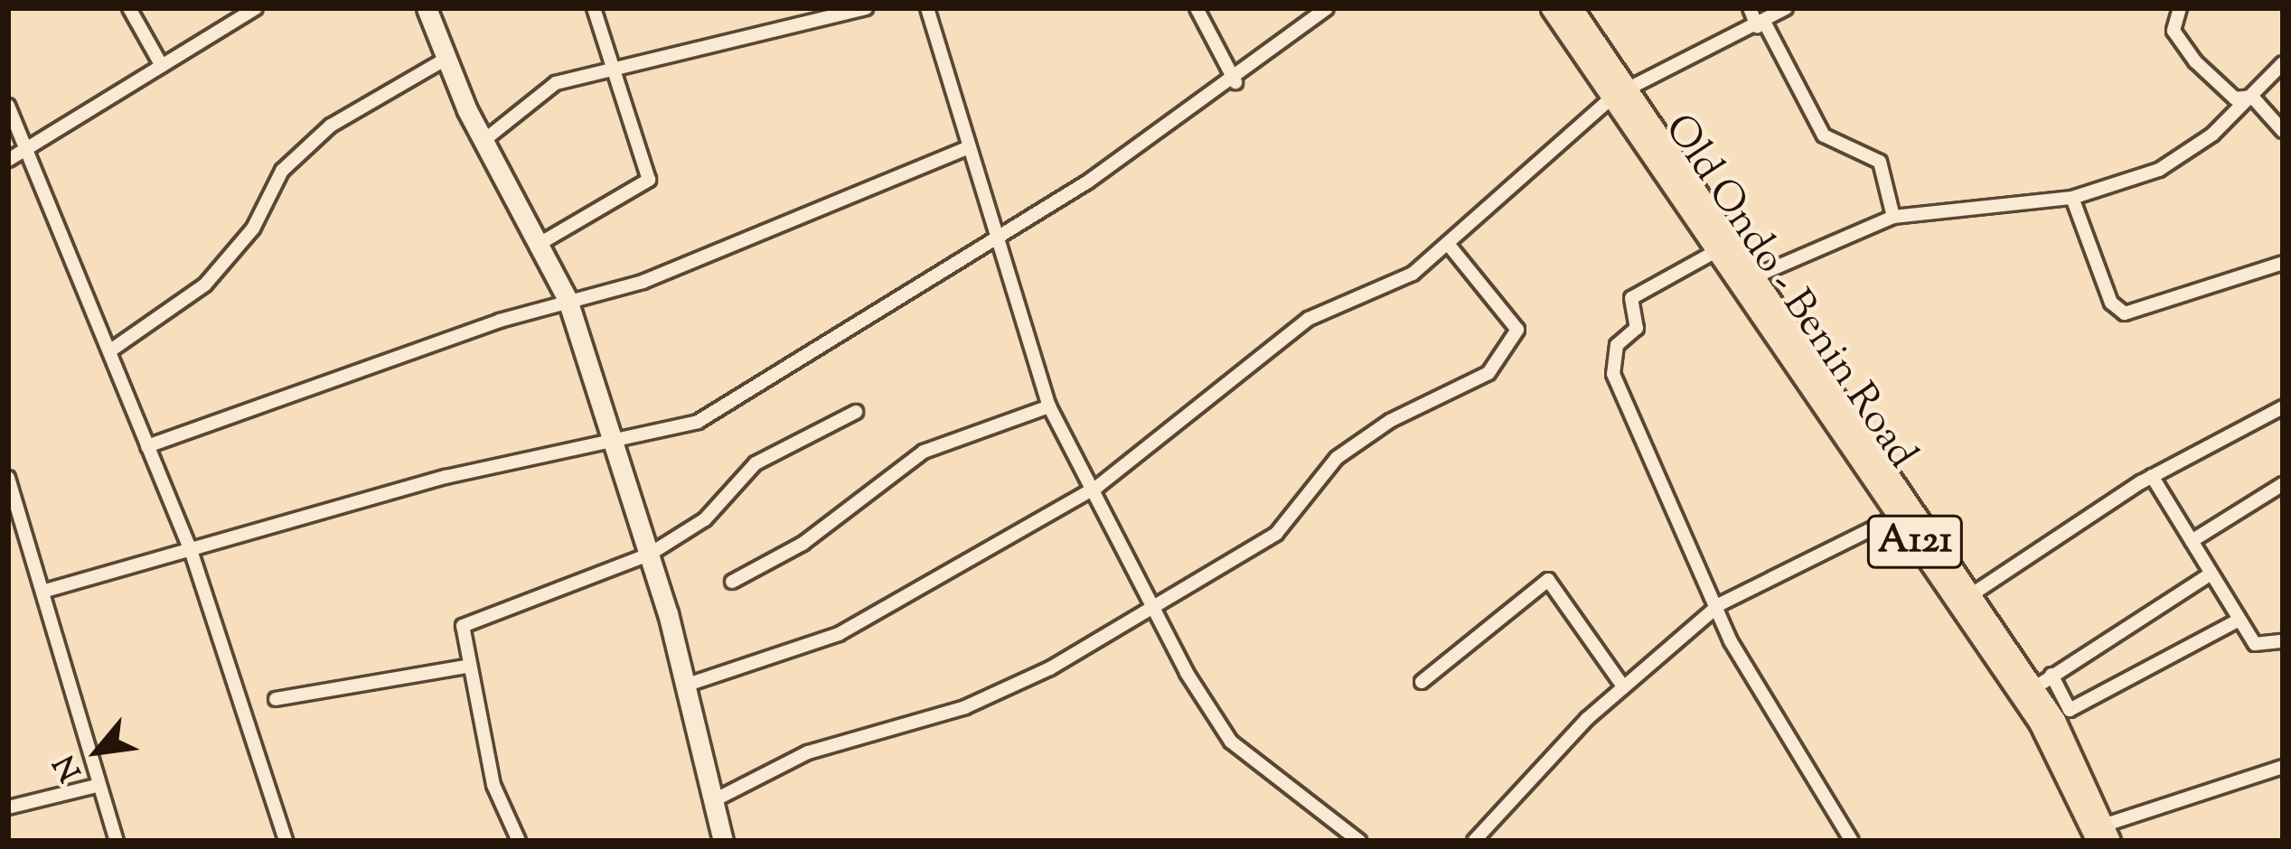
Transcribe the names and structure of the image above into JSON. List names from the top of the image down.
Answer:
{
  "streets": {
    "main road": ["Old Ondo - Benin Road", "A121"]
  },
  "north": "bottom left"
}
